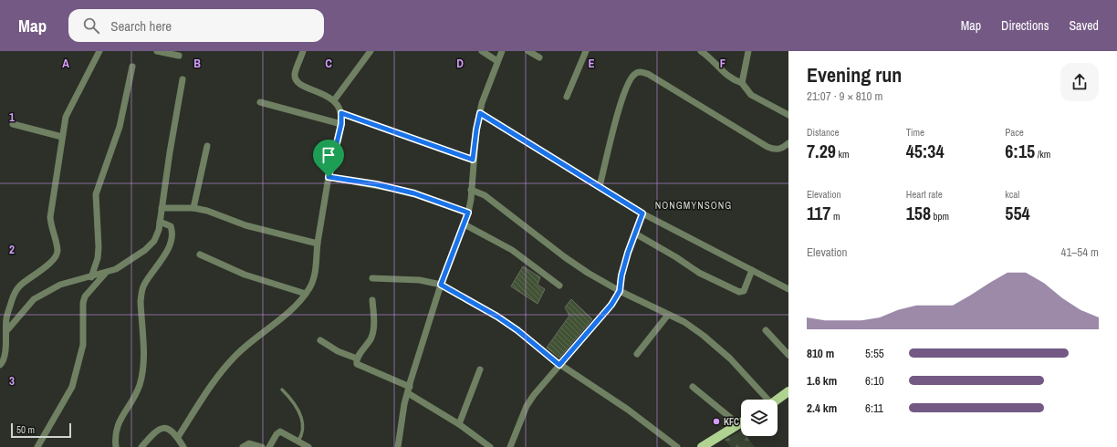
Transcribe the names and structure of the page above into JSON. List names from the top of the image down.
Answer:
{
  "districts": ["NONGMYNSONG"],
  "places": ["KFC"],
  "scale_bar": "50 m",
  "page": {
    "header": "Map",
    "search": "Search here",
    "nav": ["Map", "Directions", "Saved"],
    "heading": ["Evening run", "21:07 · 9 × 810 m"],
    "stats": [
      ["Distance", "7.29 km"],
      ["Time", "45:34"],
      ["Pace", "6:15 /km"],
      ["Elevation", "117 m"],
      ["Heart rate", "158 bpm"],
      ["kcal", "554"]
    ],
    "chart": ["Elevation", "41–54 m"],
    "list": [
      {
        "name": "810 m",
        "note": "5:55"
      },
      {
        "name": "1.6 km",
        "note": "6:10"
      },
      {
        "name": "2.4 km",
        "note": "6:11"
      }
    ],
    "scale": "50 m"
  },
  "grid": {
    "columns": [
      "A",
      "B",
      "C",
      "D",
      "E",
      "F"
    ],
    "rows": ["1", "2", "3"]
  }
}
